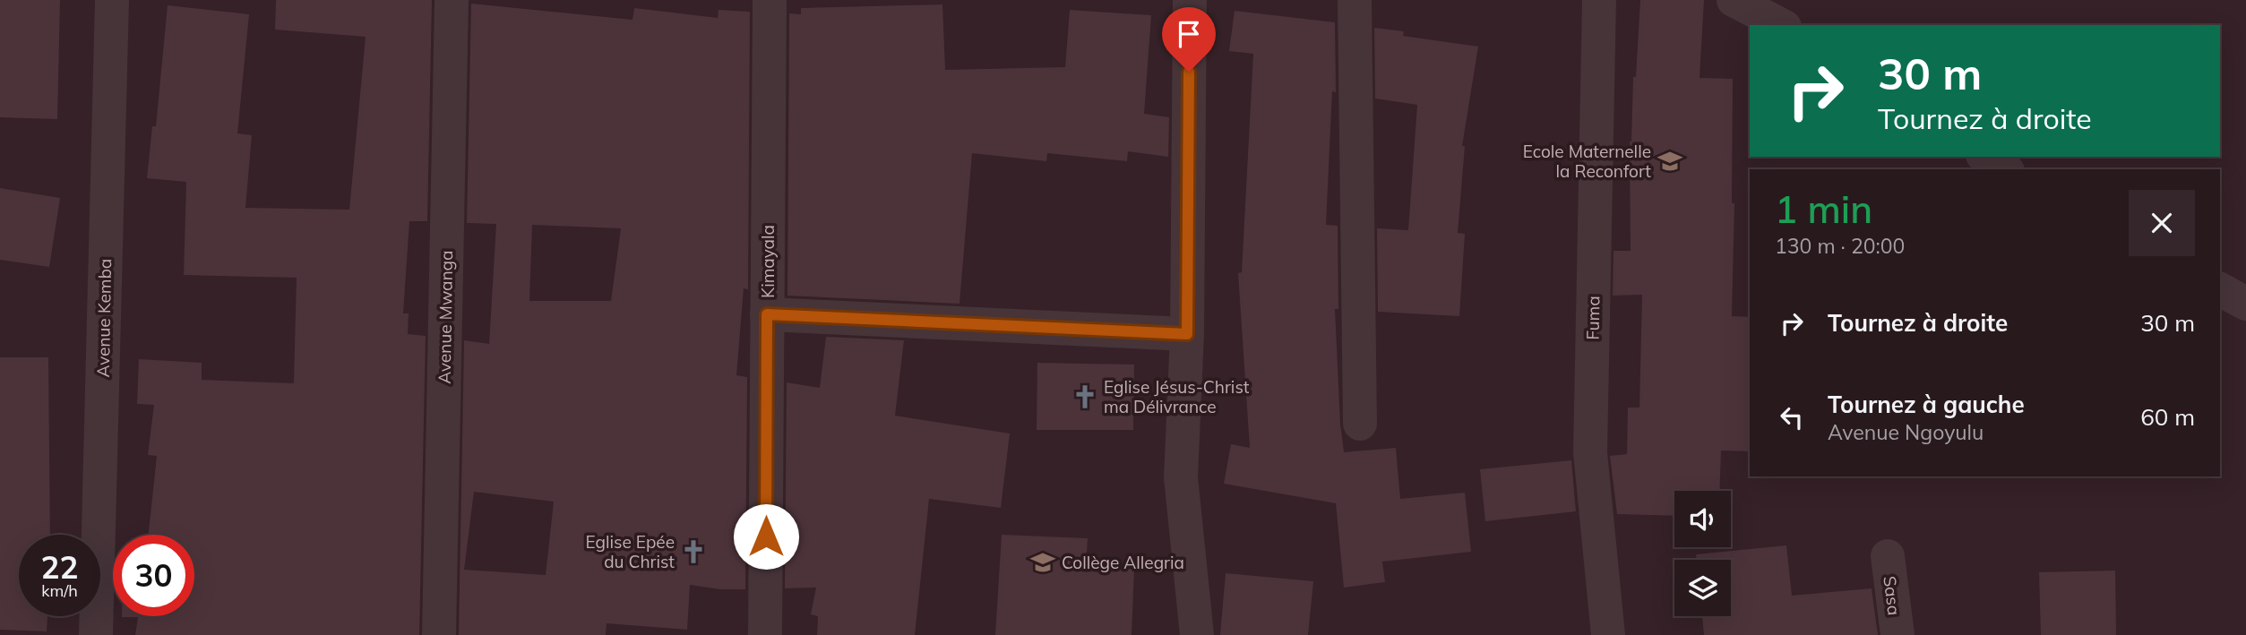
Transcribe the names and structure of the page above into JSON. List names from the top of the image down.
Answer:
{
  "streets": {
    "street": [
      "Kimayala",
      "Avenue Mwanga",
      "Avenue Kemba",
      "Fuma",
      "Sasa"
    ]
  },
  "places": {
    "school or university": ["Ecole Maternelle la Reconfort", "Collège Allegria"],
    "church": ["Eglise Jésus-Christ ma Délivrance", "Eglise Epée du Christ"]
  },
  "page": {
    "turn": ["30 m", "Tournez à droite"],
    "heading": ["1 min", "130 m · 20:00"],
    "list": [
      {
        "name": "Tournez à droite",
        "value": "30 m"
      },
      {
        "name": "Tournez à gauche",
        "note": "Avenue Ngoyulu",
        "value": "60 m"
      }
    ],
    "speed": "22 km/h",
    "limit": "30"
  }
}
